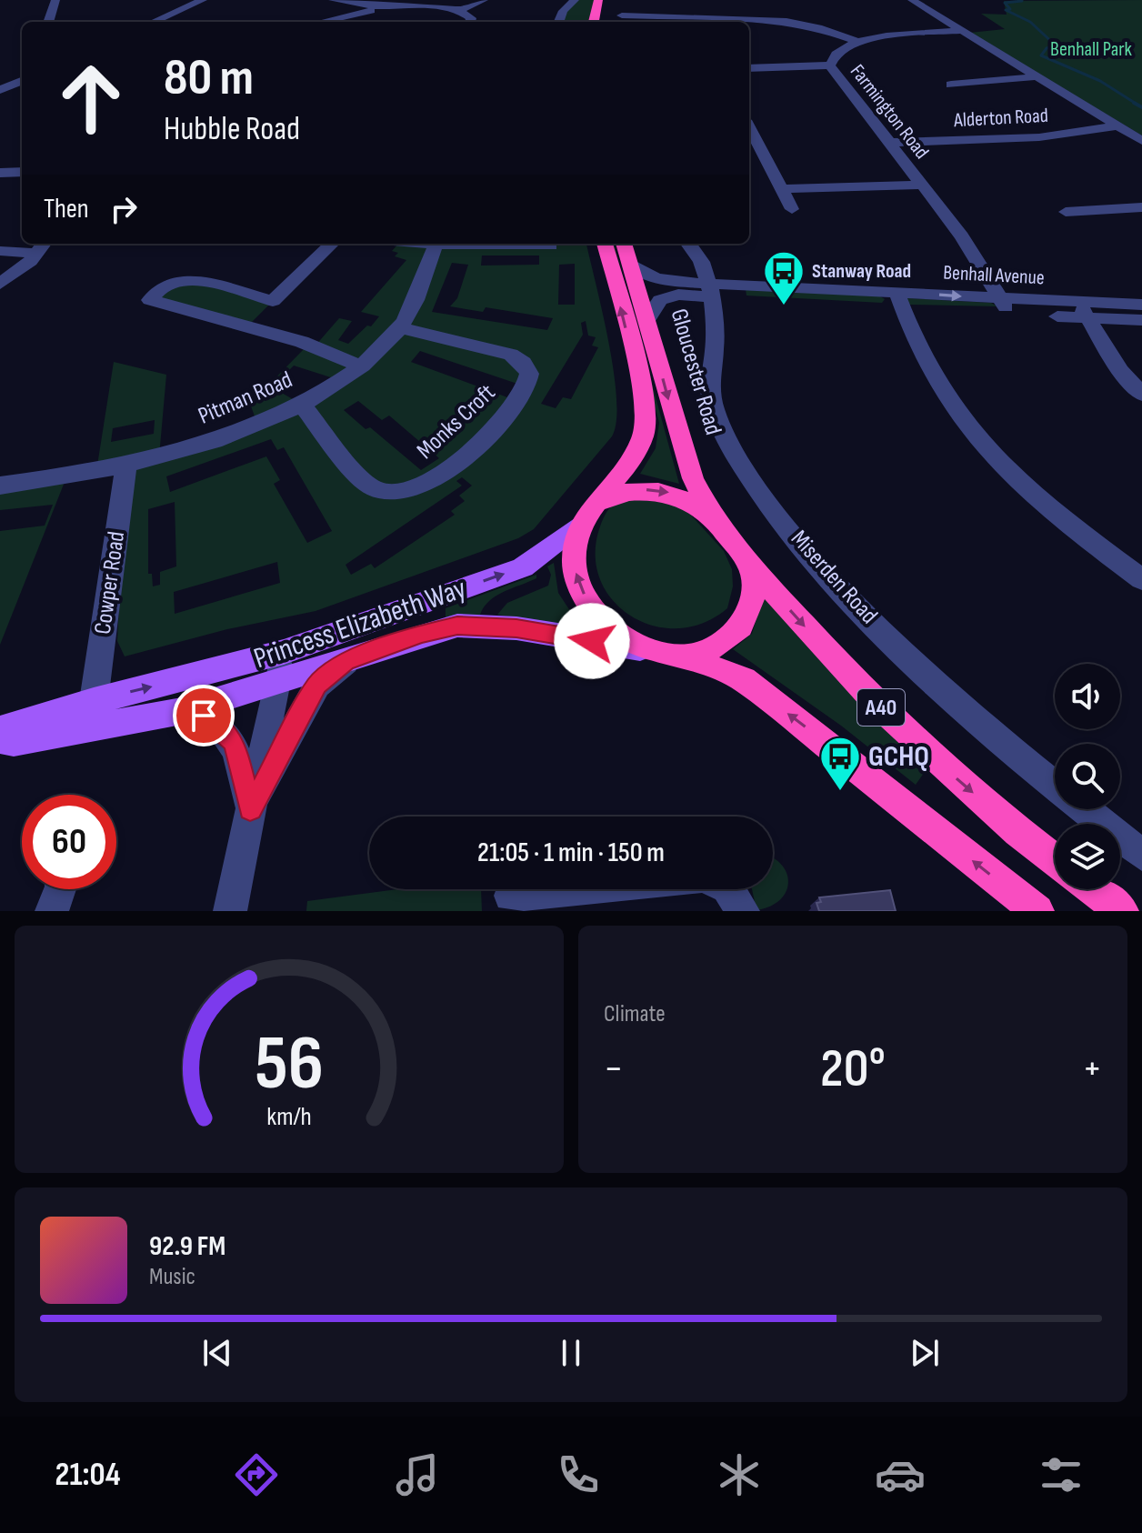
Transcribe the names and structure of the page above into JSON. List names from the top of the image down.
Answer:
{
  "streets": {
    "highway": ["Gloucester Road", "A40"],
    "main road": ["Princess Elizabeth Way"],
    "street": [
      "Farmington Road",
      "Alderton Road",
      "Benhall Avenue",
      "Pitman Road",
      "Monks Croft",
      "Miserden Road",
      "Cowper Road"
    ]
  },
  "crossings": [
    ["Farmington Road", "Alderton Road"],
    ["Farmington Road", "Benhall Avenue"],
    ["Benhall Avenue", "Gloucester Road"],
    ["Benhall Avenue", "Miserden Road"],
    ["Gloucester Road", "Princess Elizabeth Way"],
    ["Gloucester Road", "A40"],
    ["Pitman Road", "Monks Croft"],
    ["Pitman Road", "Cowper Road"],
    ["Cowper Road", "Princess Elizabeth Way"],
    ["Princess Elizabeth Way", "A40"]
  ],
  "one_way": ["Gloucester Road"],
  "parks": ["Benhall Park"],
  "places": {
    "bus stop": ["Stanway Road", "GCHQ"]
  },
  "page": {
    "turn": ["80 m", "Hubble Road"],
    "then": "Then",
    "limit": "60",
    "trip": "21:05 · 1 min · 150 m",
    "tile": "Climate",
    "heat": ["−", "20°", "+"],
    "song": ["92.9 FM", "Music"],
    "tabs": "21:04",
    "gauge": ["56", "km/h"]
  }
}
